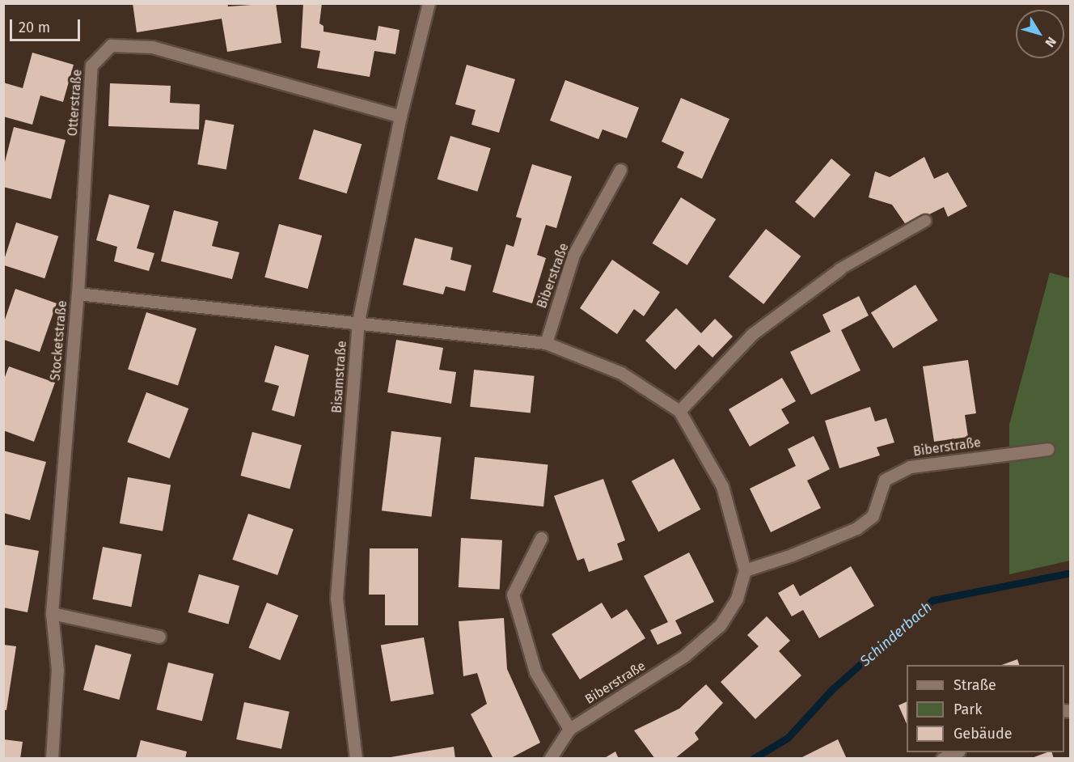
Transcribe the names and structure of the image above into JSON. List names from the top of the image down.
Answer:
{
  "streets": {
    "street": [
      "Otterstraße",
      "Biberstraße",
      "Stocketstraße",
      "Bisamstraße"
    ]
  },
  "crossings": [
    ["Otterstraße", "Stocketstraße"],
    ["Otterstraße", "Bisamstraße"],
    ["Stocketstraße", "Bisamstraße"]
  ],
  "water": ["Schinderbach"],
  "legend": ["Straße", "Park", "Gebäude"],
  "scale_bar": "20 m",
  "north": "bottom right"
}
